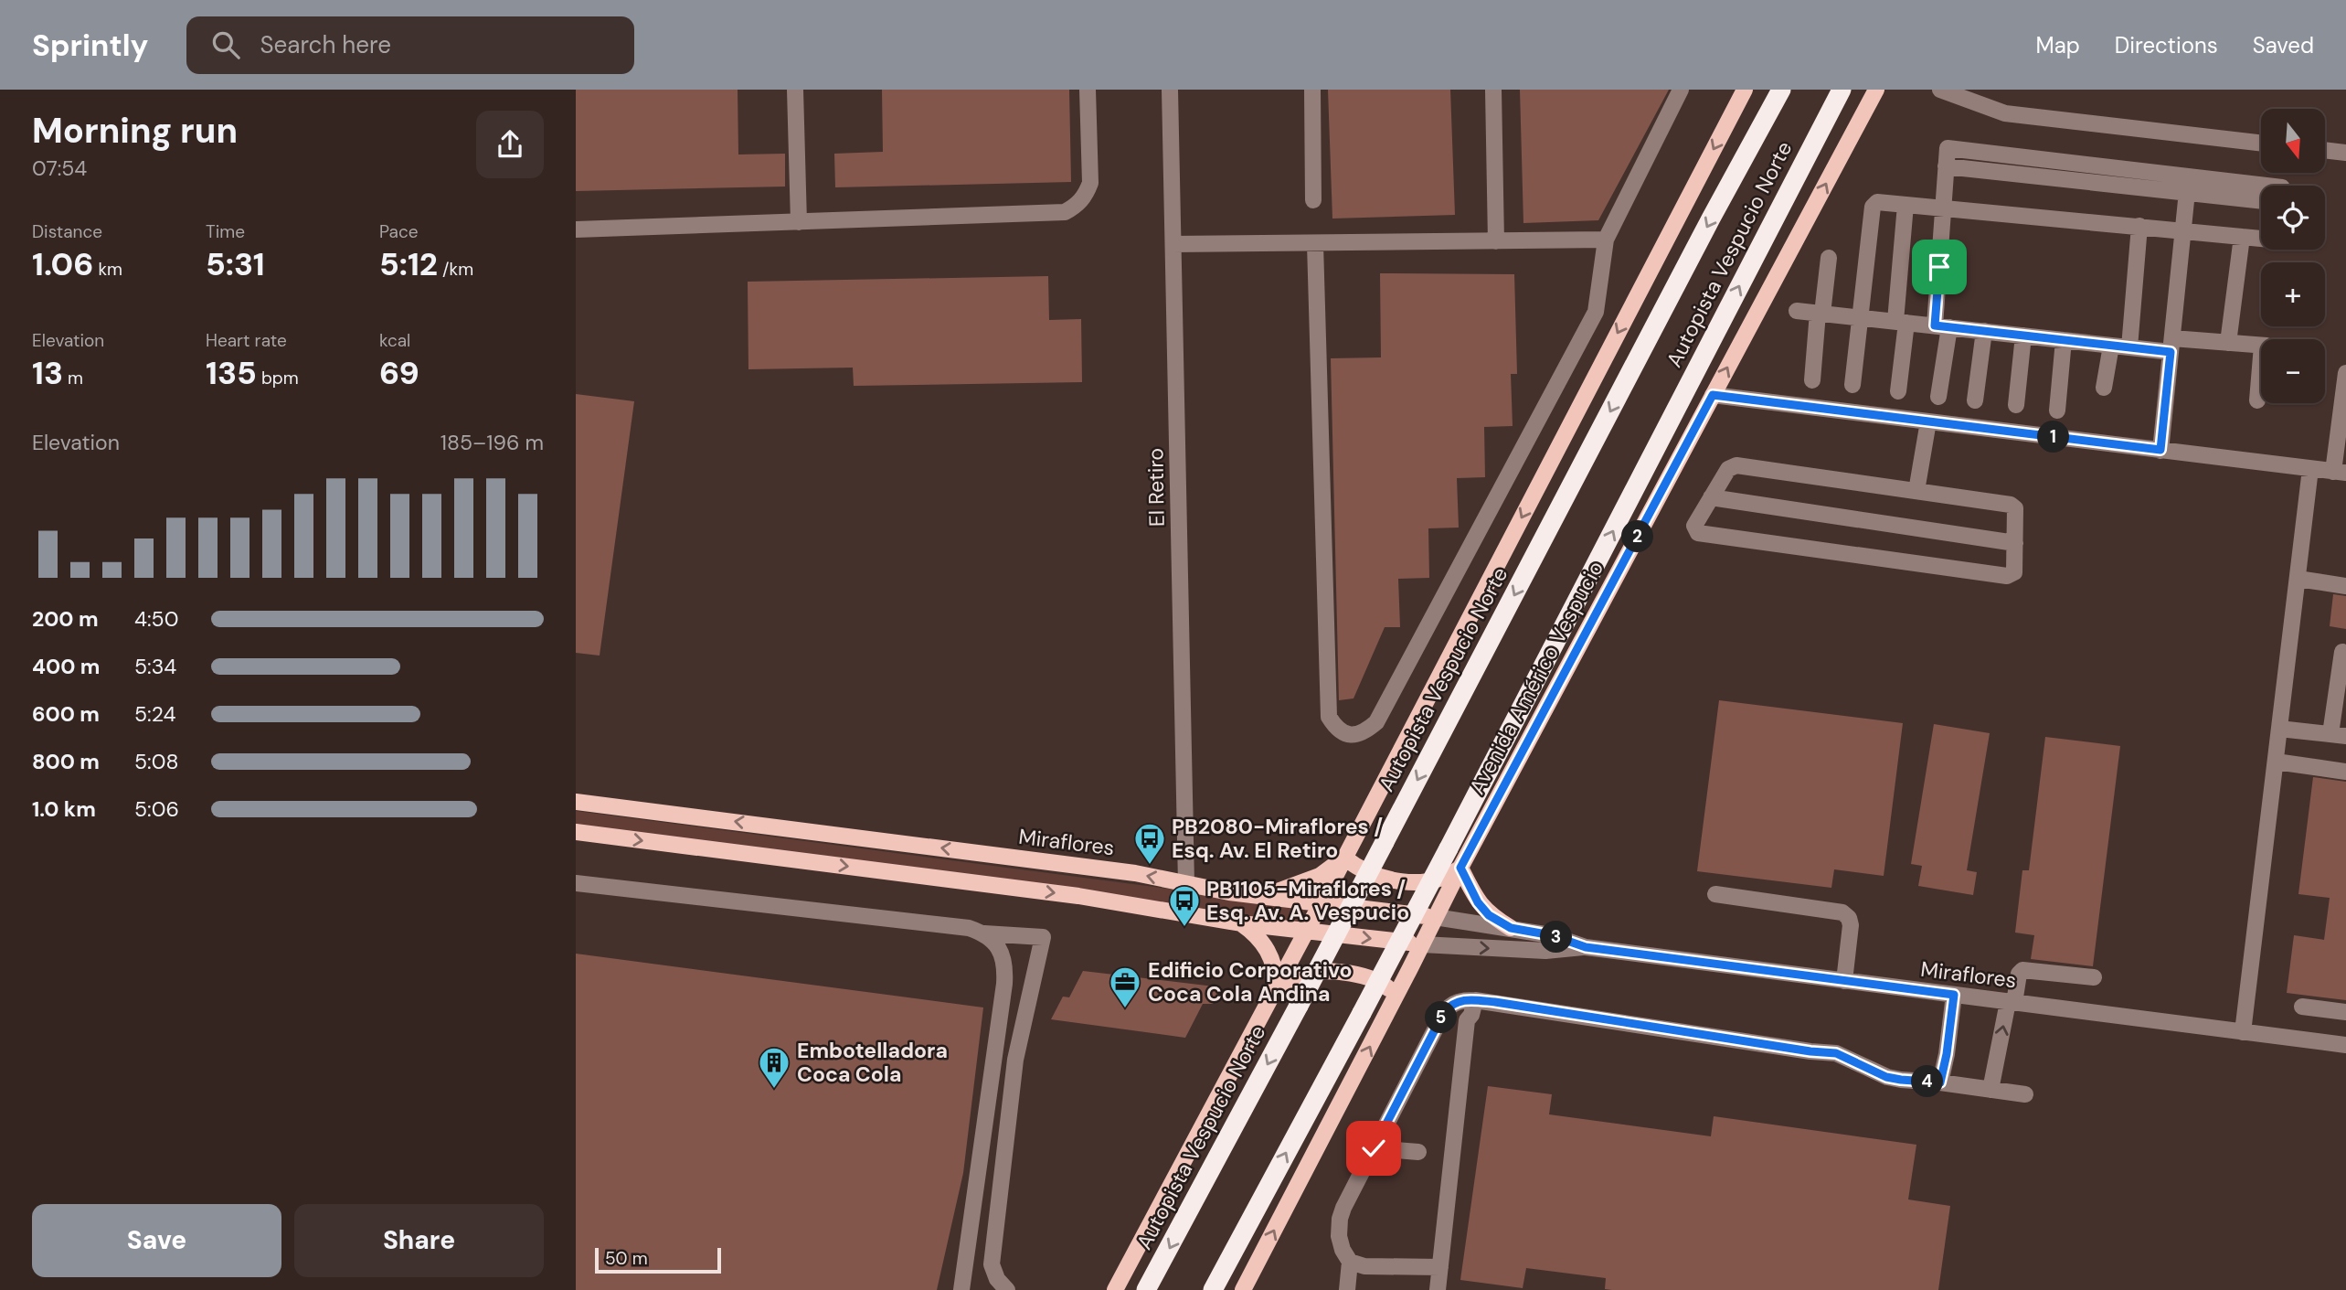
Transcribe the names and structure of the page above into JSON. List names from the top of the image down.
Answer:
{
  "streets": {
    "highway": ["Autopista Vespucio Norte"],
    "main road": ["Avenida Américo Vespucio", "Miraflores"],
    "street": ["El Retiro"]
  },
  "crossings": [
    ["El Retiro", "Miraflores"],
    ["Avenida Américo Vespucio", "Miraflores"]
  ],
  "places": {
    "bus stop": ["PB2080-Miraflores / Esq. Av. El Retiro", "PB1105-Miraflores / Esq. Av. A. Vespucio"],
    "office": ["Edificio Corporativo Coca Cola Andina"],
    "building": ["Embotelladora Coca Cola"]
  },
  "scale_bar": "50 m",
  "north": "bottom",
  "page": {
    "header": "Sprintly",
    "search": "Search here",
    "nav": ["Map", "Directions", "Saved"],
    "heading": ["Morning run", "07:54"],
    "map_buttons": ["+", "−"],
    "stats": [
      ["Distance", "1.06 km"],
      ["Time", "5:31"],
      ["Pace", "5:12 /km"],
      ["Elevation", "13 m"],
      ["Heart rate", "135 bpm"],
      ["kcal", "69"]
    ],
    "chart": ["Elevation", "185–196 m"],
    "pins": [
      "1",
      "2",
      "3",
      "5",
      "4"
    ],
    "list": [
      {
        "name": "200 m",
        "note": "4:50"
      },
      {
        "name": "400 m",
        "note": "5:34"
      },
      {
        "name": "600 m",
        "note": "5:24"
      },
      {
        "name": "800 m",
        "note": "5:08"
      },
      {
        "name": "1.0 km",
        "note": "5:06"
      }
    ],
    "buttons": ["Save", "Share"],
    "scale": "50 m"
  }
}
